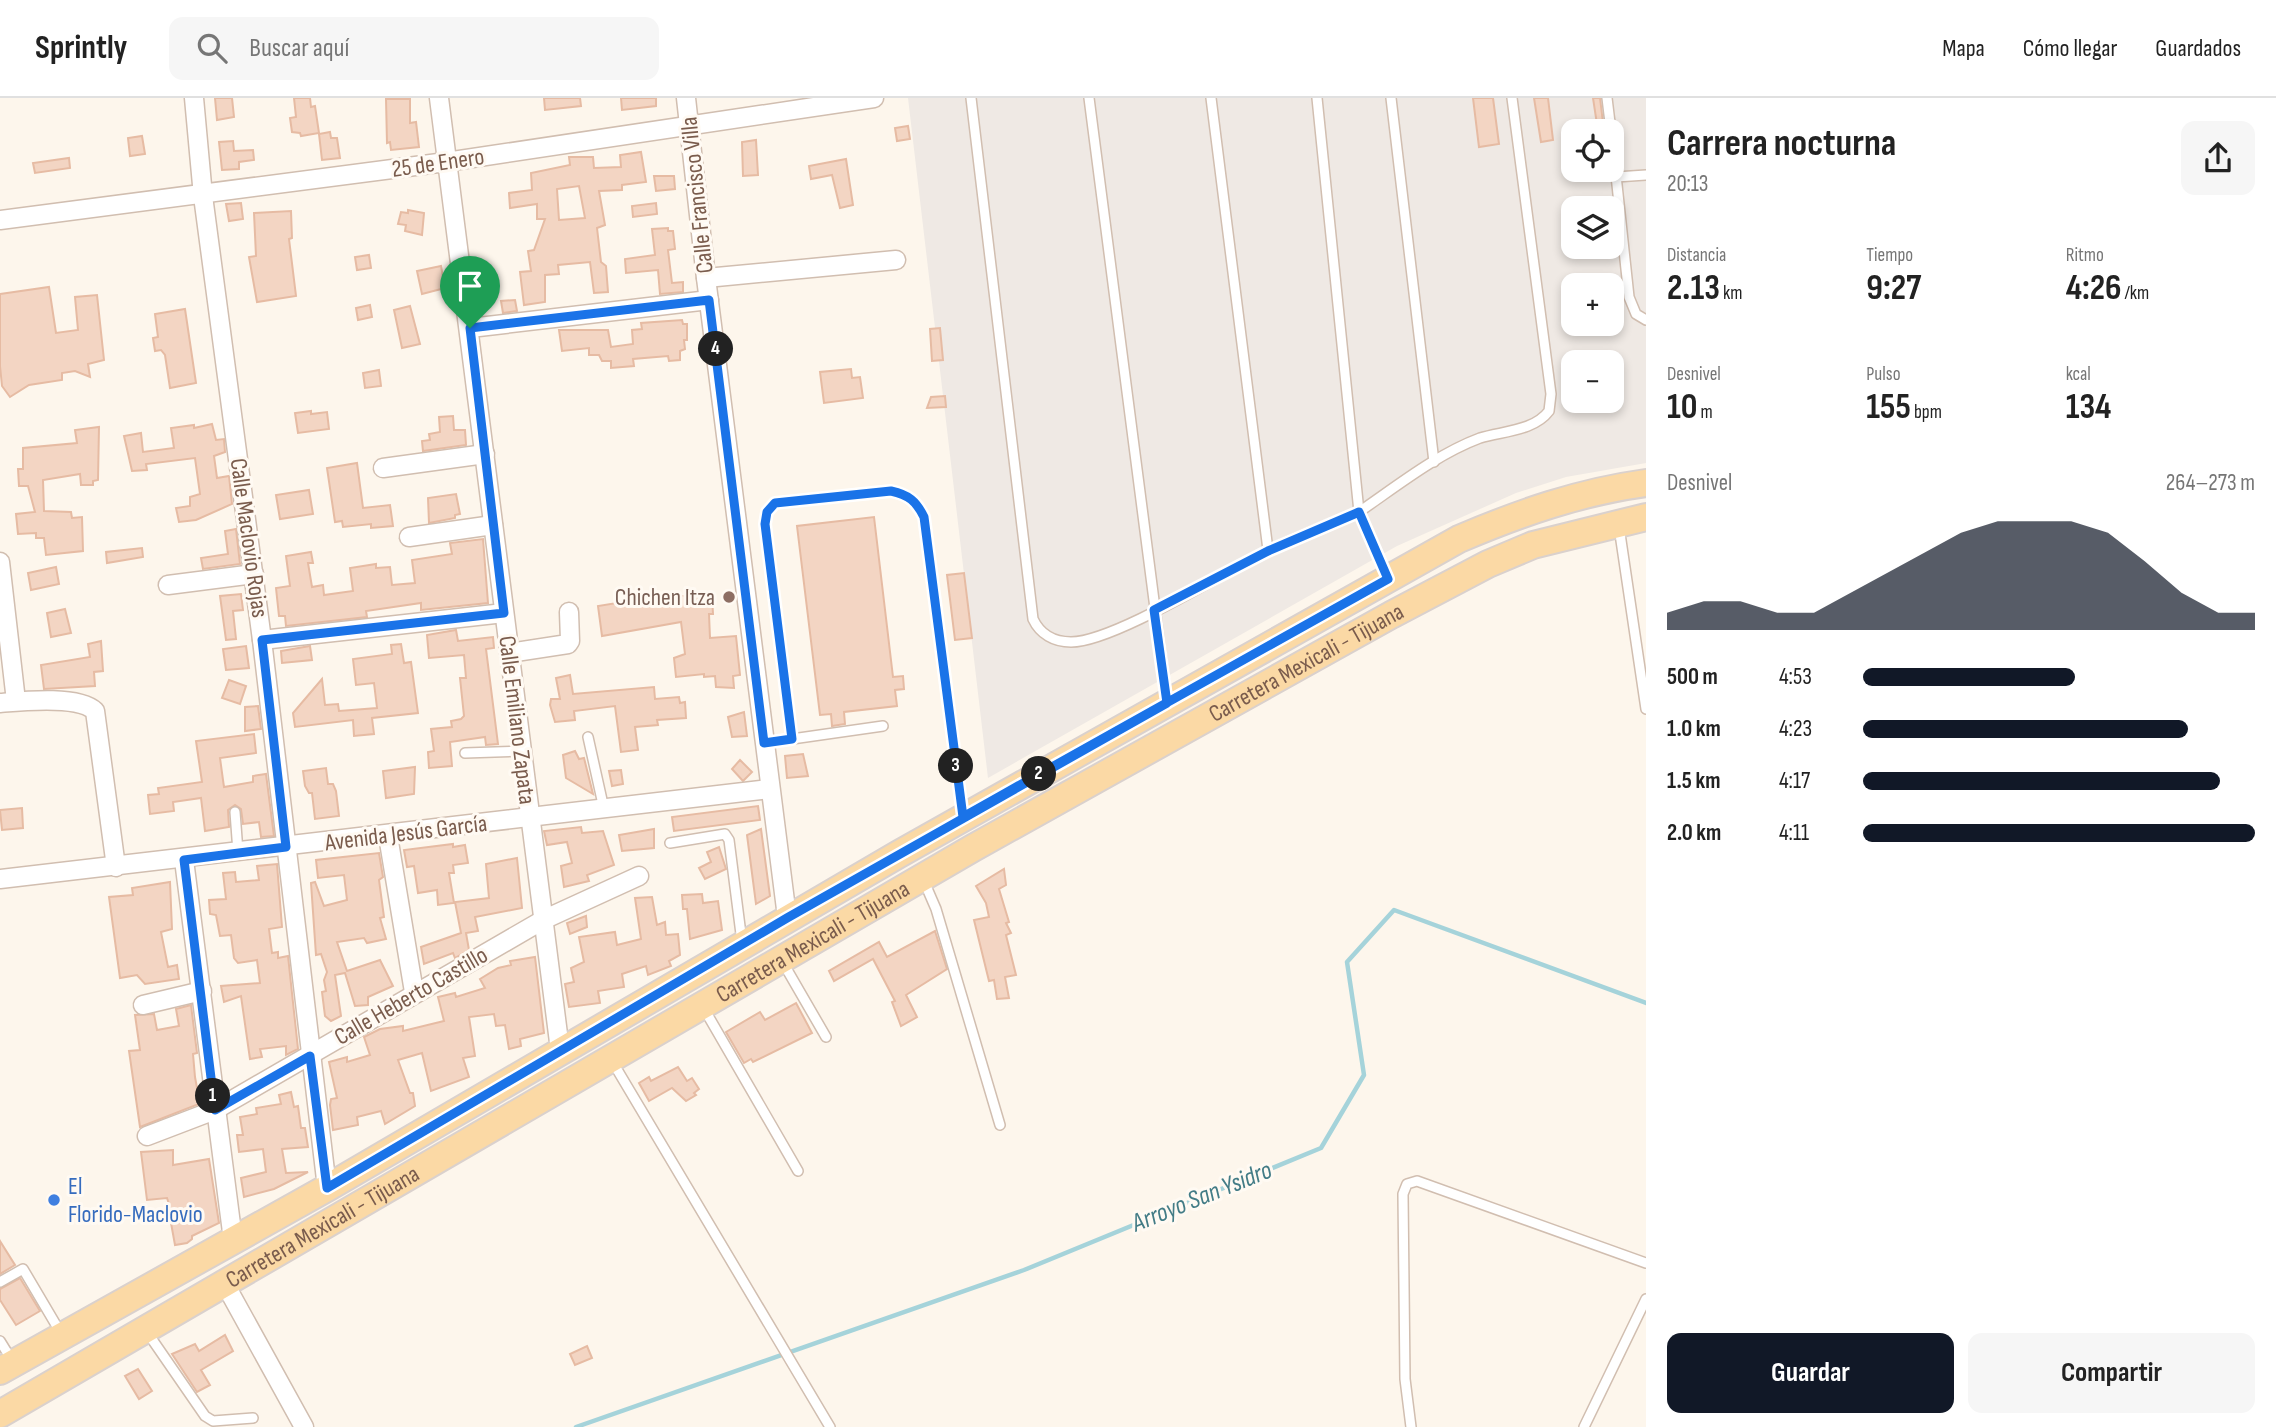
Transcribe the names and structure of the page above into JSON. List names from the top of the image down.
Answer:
{
  "streets": {
    "main road": ["Carretera Mexicali - Tijuana"],
    "street": [
      "25 de Enero",
      "Calle Francisco Villa",
      "Calle Maclovio Rojas",
      "Calle Emiliano Zapata",
      "Avenida Jesús García",
      "Calle Heberto Castillo"
    ]
  },
  "crossings": [
    ["25 de Enero", "Calle Francisco Villa"],
    ["25 de Enero", "Calle Maclovio Rojas"],
    ["25 de Enero", "Calle Emiliano Zapata"],
    ["Calle Francisco Villa", "Carretera Mexicali - Tijuana"],
    ["Calle Francisco Villa", "Avenida Jesús García"],
    ["Calle Maclovio Rojas", "Carretera Mexicali - Tijuana"],
    ["Calle Maclovio Rojas", "Avenida Jesús García"],
    ["Calle Maclovio Rojas", "Calle Heberto Castillo"],
    ["Carretera Mexicali - Tijuana", "Calle Emiliano Zapata"],
    ["Calle Emiliano Zapata", "Avenida Jesús García"],
    ["Calle Emiliano Zapata", "Calle Heberto Castillo"]
  ],
  "water": ["Arroyo San Ysidro"],
  "places": ["Chichen Itza", "El Florido-Maclovio"],
  "page": {
    "header": "Sprintly",
    "search": "Buscar aquí",
    "nav": ["Mapa", "Cómo llegar", "Guardados"],
    "heading": ["Carrera nocturna", "20:13"],
    "map_buttons": ["+", "−"],
    "stats": [
      ["Distancia", "2.13 km"],
      ["Tiempo", "9:27"],
      ["Ritmo", "4:26 /km"],
      ["Desnivel", "10 m"],
      ["Pulso", "155 bpm"],
      ["kcal", "134"]
    ],
    "pins": [
      "4",
      "3",
      "2",
      "1"
    ],
    "chart": ["Desnivel", "264–273 m"],
    "list": [
      {
        "name": "500 m",
        "note": "4:53"
      },
      {
        "name": "1.0 km",
        "note": "4:23"
      },
      {
        "name": "1.5 km",
        "note": "4:17"
      },
      {
        "name": "2.0 km",
        "note": "4:11"
      }
    ],
    "buttons": ["Guardar", "Compartir"]
  }
}
